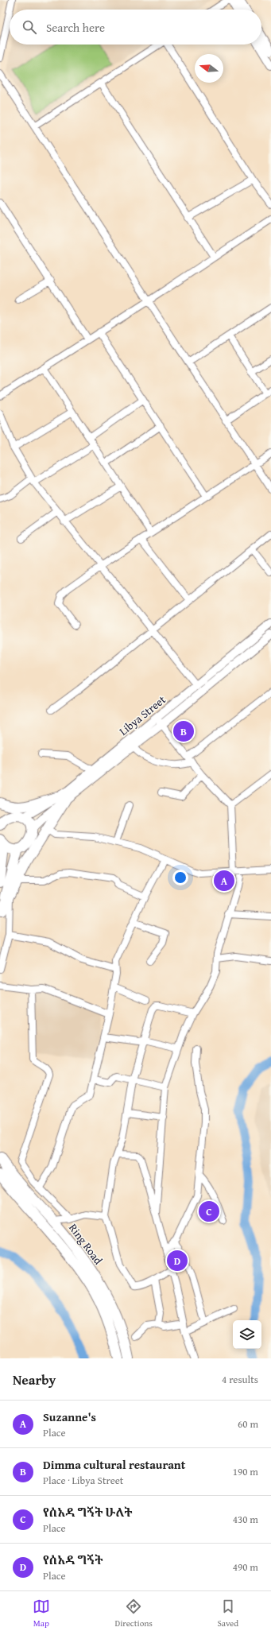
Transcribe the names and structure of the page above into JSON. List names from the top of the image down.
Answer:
{
  "streets": {
    "highway": ["Ring Road"],
    "main road": ["Libya Street"]
  },
  "north": "left",
  "page": {
    "search": "Search here",
    "pins": [
      "B",
      "A",
      "C",
      "D"
    ],
    "heading": ["Nearby", "4 results"],
    "list": [
      {
        "mark": "A",
        "name": "Suzanne's",
        "note": "Place",
        "value": "60 m"
      },
      {
        "mark": "B",
        "name": "Dimma cultural restaurant",
        "note": "Place · Libya Street",
        "value": "190 m"
      },
      {
        "mark": "C",
        "name": "የሰአዳ ግኝት ሁለት",
        "note": "Place",
        "value": "430 m"
      },
      {
        "mark": "D",
        "name": "የሰአዳ ግኝት",
        "note": "Place",
        "value": "490 m"
      }
    ],
    "nav": ["Map", "Directions", "Saved"]
  }
}
